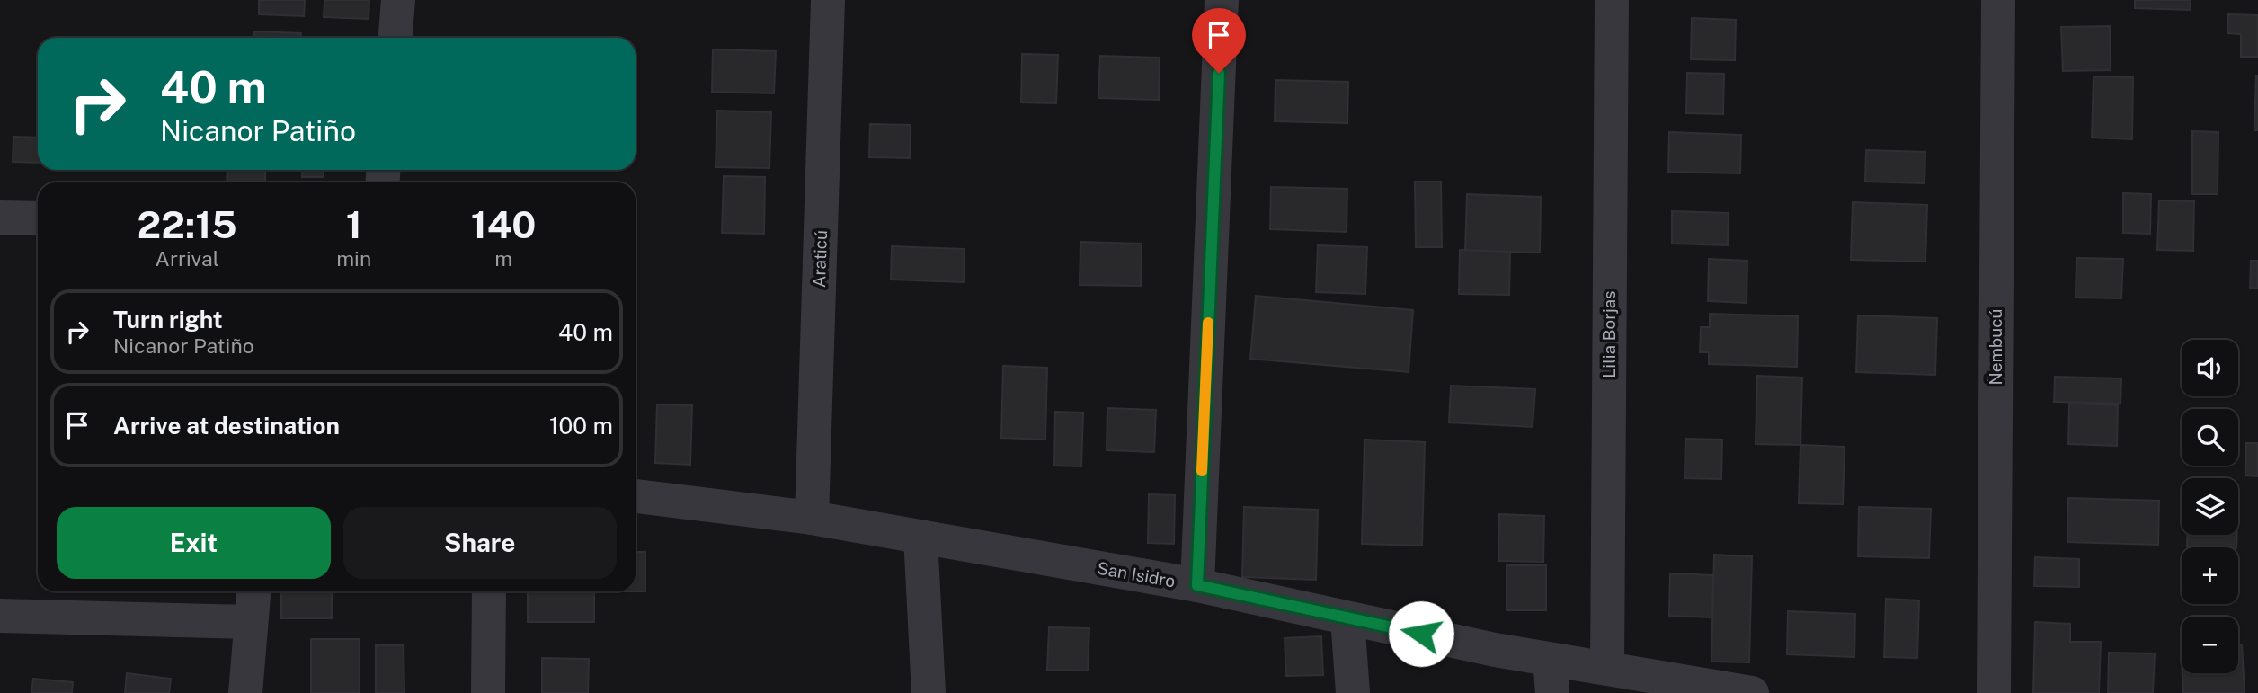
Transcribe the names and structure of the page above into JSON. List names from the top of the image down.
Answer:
{
  "streets": {
    "street": [
      "Araticú",
      "Lilia Borjas",
      "Ñembucú",
      "San Isidro"
    ]
  },
  "crossings": [
    ["Araticú", "San Isidro"],
    ["Lilia Borjas", "San Isidro"]
  ],
  "page": {
    "turn": ["40 m", "Nicanor Patiño"],
    "eta": [
      "22:15",
      "Arrival",
      "1",
      "min",
      "140",
      "m"
    ],
    "list": [
      {
        "name": "Turn right",
        "note": "Nicanor Patiño",
        "value": "40 m"
      },
      {
        "name": "Arrive at destination",
        "value": "100 m"
      }
    ],
    "map_buttons": ["+", "−"],
    "buttons": ["Exit", "Share"]
  }
}
